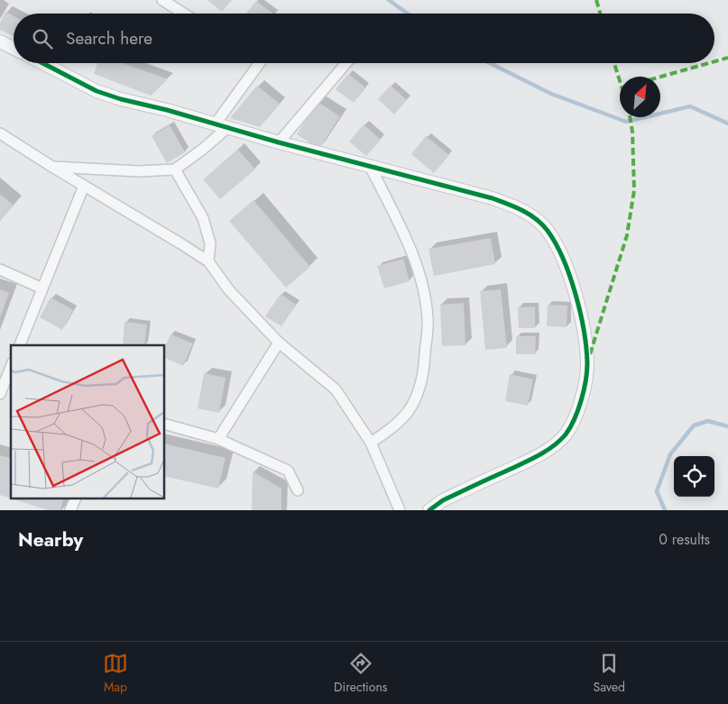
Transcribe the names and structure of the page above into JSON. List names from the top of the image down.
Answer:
{
  "north": "top right",
  "page": {
    "search": "Search here",
    "heading": ["Nearby", "0 results"],
    "nav": ["Map", "Directions", "Saved"]
  }
}
